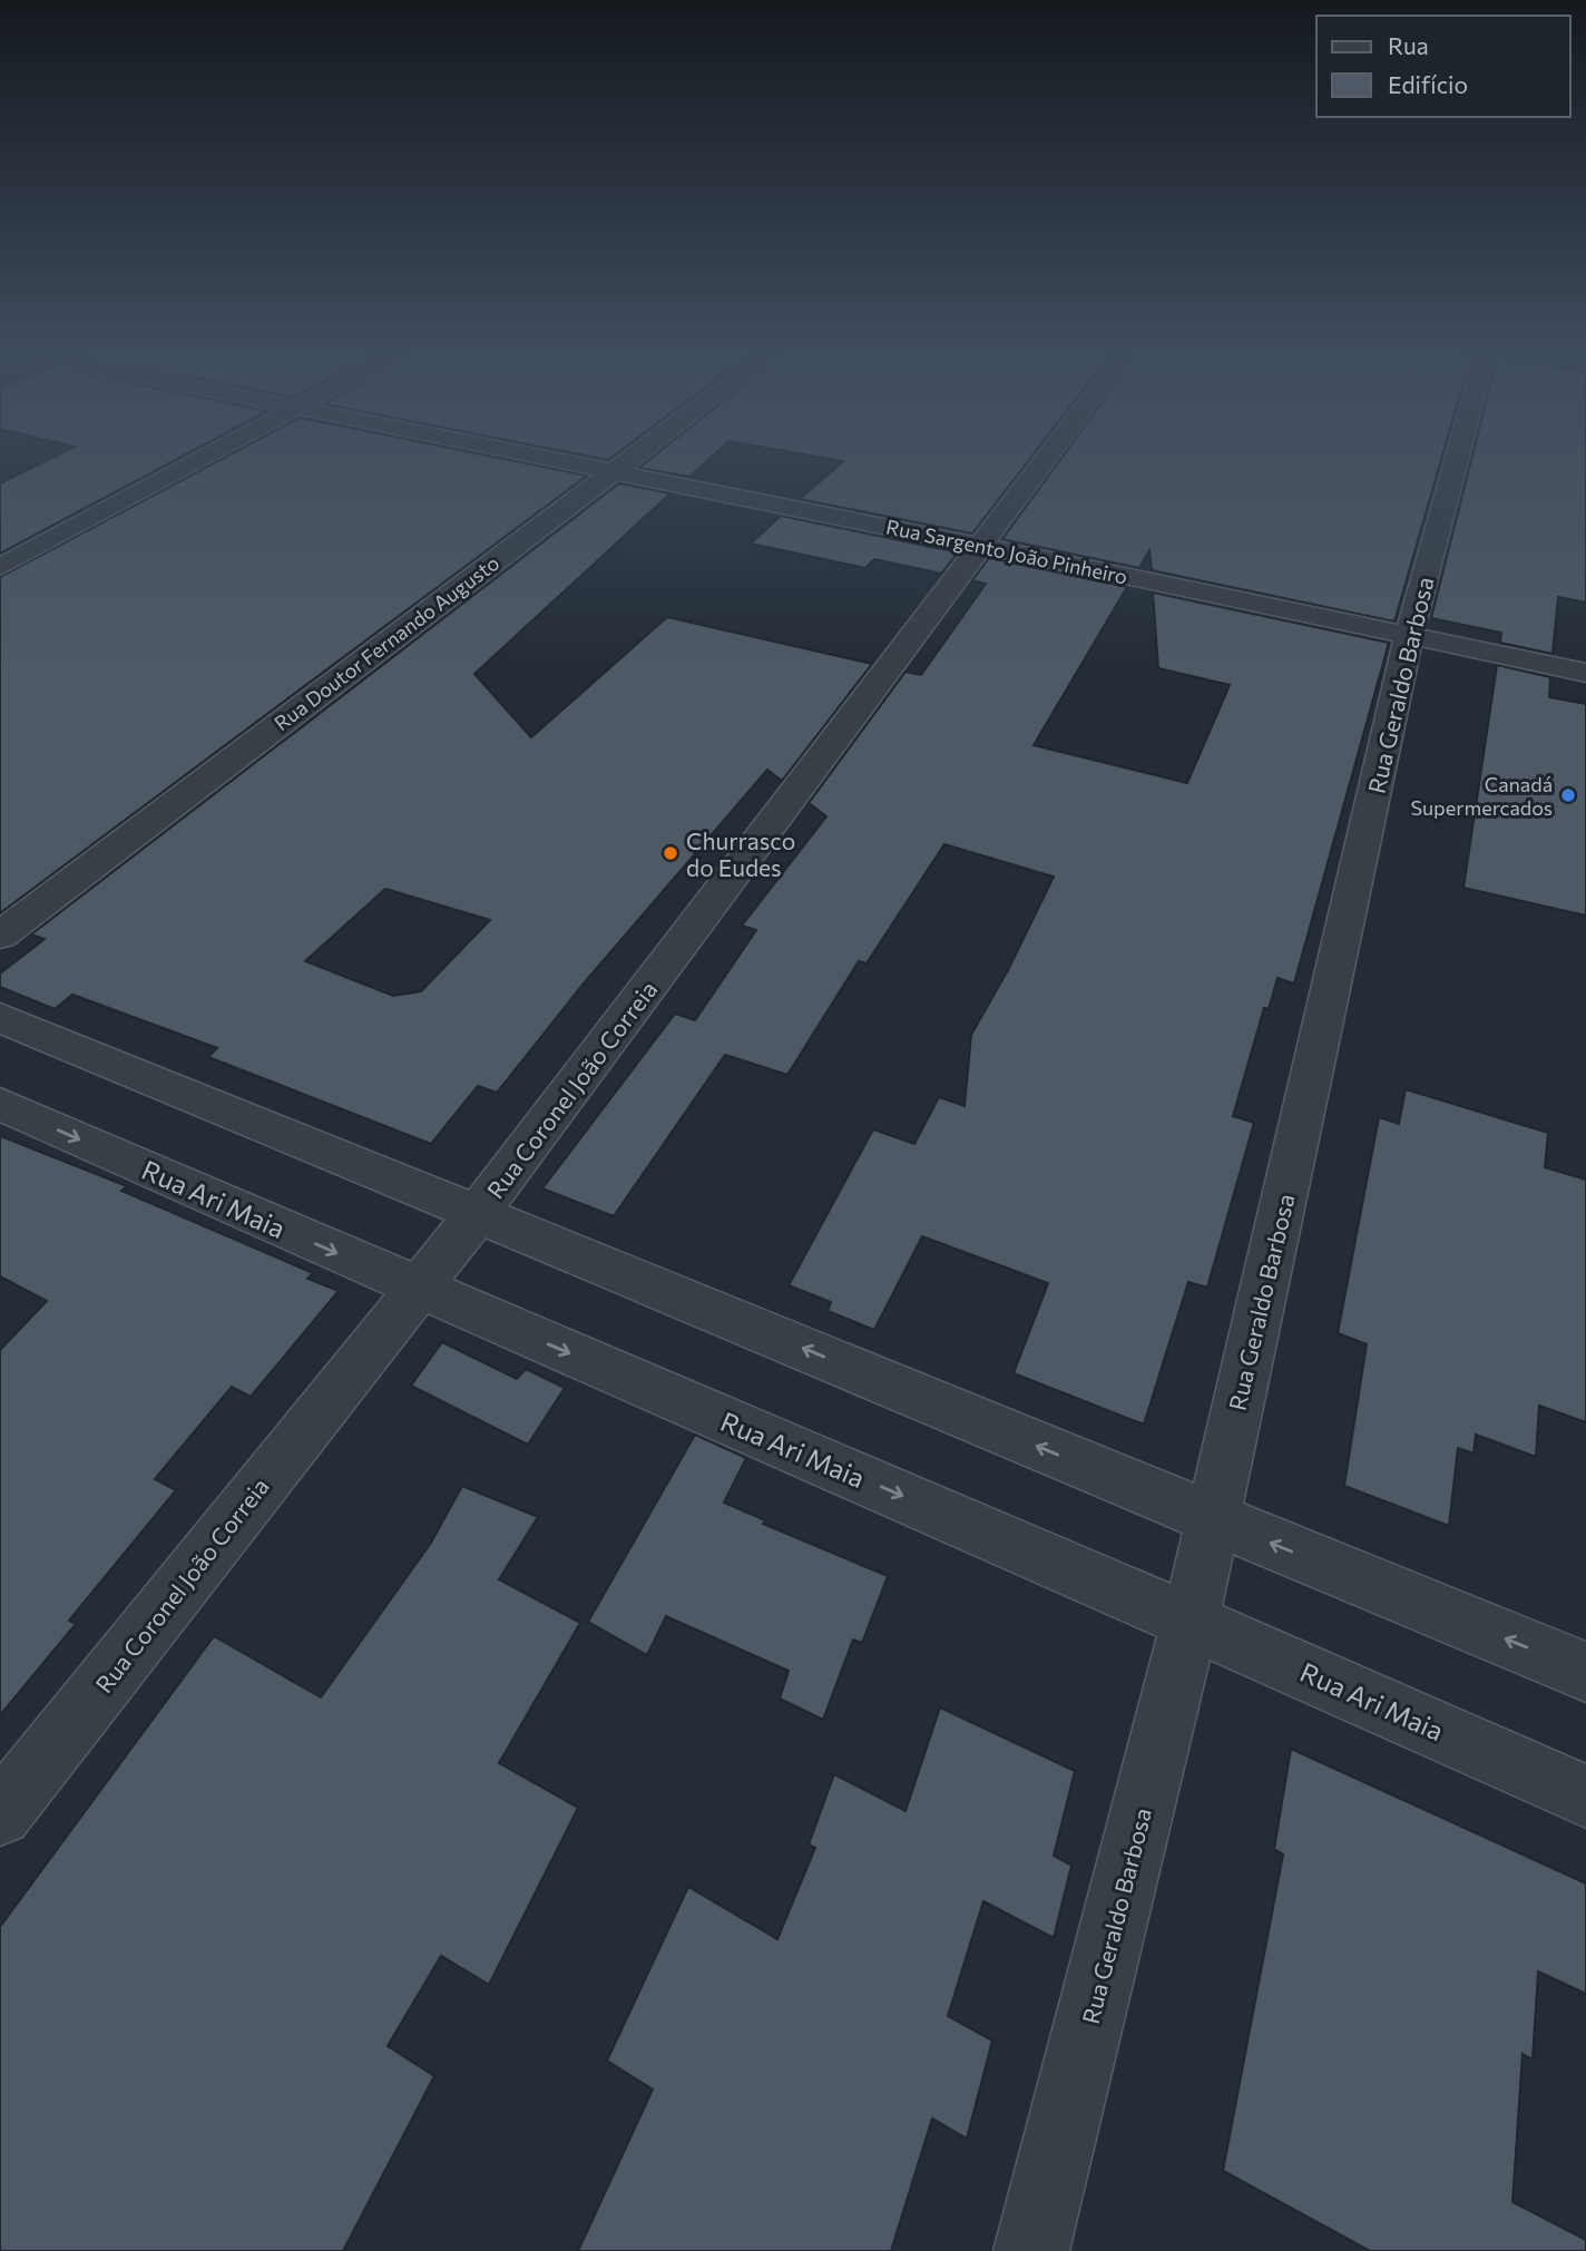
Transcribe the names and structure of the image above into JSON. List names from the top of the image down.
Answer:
{
  "streets": {
    "street": [
      "Rua Sargento João Pinheiro",
      "Rua Doutor Fernando Augusto",
      "Rua Geraldo Barbosa",
      "Rua Coronel João Correia",
      "Rua Ari Maia"
    ]
  },
  "crossings": [
    ["Rua Sargento João Pinheiro", "Rua Doutor Fernando Augusto"],
    ["Rua Sargento João Pinheiro", "Rua Geraldo Barbosa"],
    ["Rua Sargento João Pinheiro", "Rua Coronel João Correia"],
    ["Rua Geraldo Barbosa", "Rua Ari Maia"],
    ["Rua Coronel João Correia", "Rua Ari Maia"]
  ],
  "places": ["Canadá Supermercados", "Churrasco do Eudes"],
  "legend": ["Rua", "Edifício"]
}
